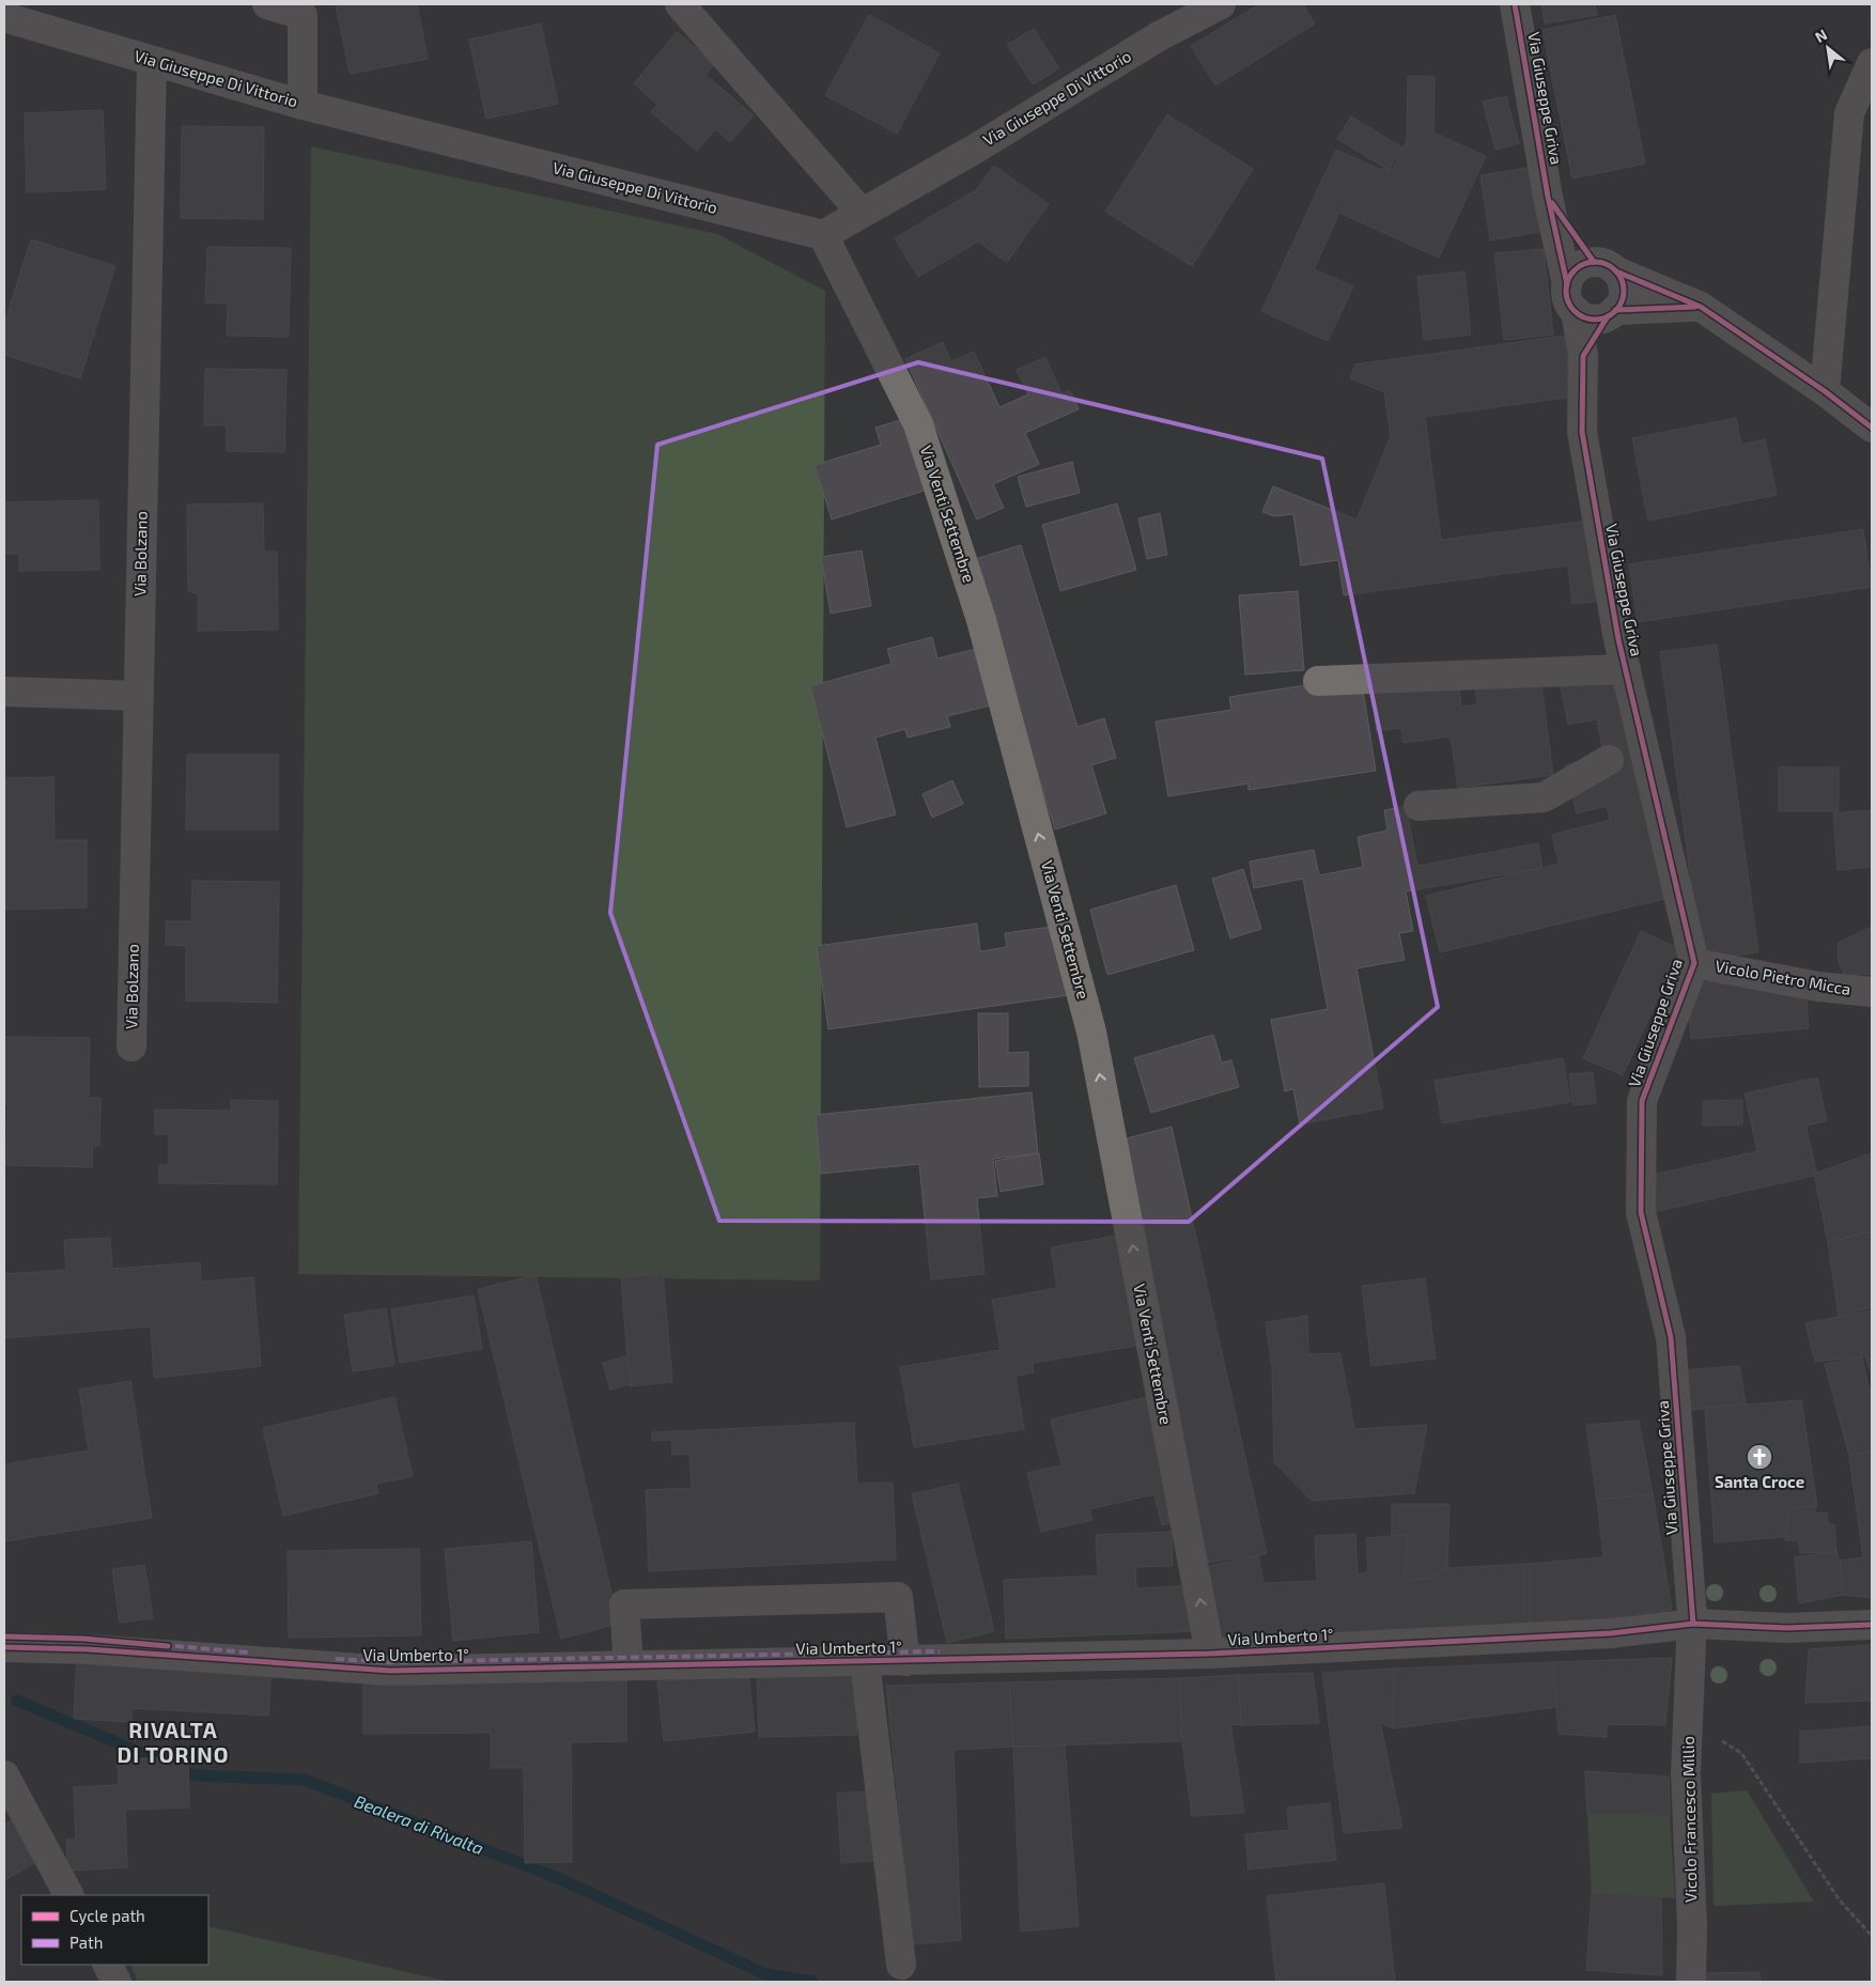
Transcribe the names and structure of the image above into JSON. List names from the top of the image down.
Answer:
{
  "streets": {
    "street": [
      "Via Giuseppe Di Vittorio",
      "Via Giuseppe Griva",
      "Via Venti Settembre",
      "Via Bolzano",
      "Vicolo Pietro Micca",
      "Via Umberto 1°",
      "Vicolo Francesco Millio"
    ]
  },
  "crossings": [
    ["Via Giuseppe Di Vittorio", "Via Venti Settembre"],
    ["Via Giuseppe Di Vittorio", "Via Bolzano"],
    ["Via Giuseppe Griva", "Vicolo Pietro Micca"],
    ["Via Giuseppe Griva", "Via Umberto 1°"],
    ["Via Giuseppe Griva", "Vicolo Francesco Millio"],
    ["Via Venti Settembre", "Via Umberto 1°"],
    ["Via Umberto 1°", "Vicolo Francesco Millio"]
  ],
  "one_way": ["Via Venti Settembre"],
  "districts": ["RIVALTA DI TORINO"],
  "water": ["Bealera di Rivalta"],
  "places": {
    "church": ["Santa Croce"]
  },
  "legend": ["Cycle path", "Path"],
  "north": "top left"
}
